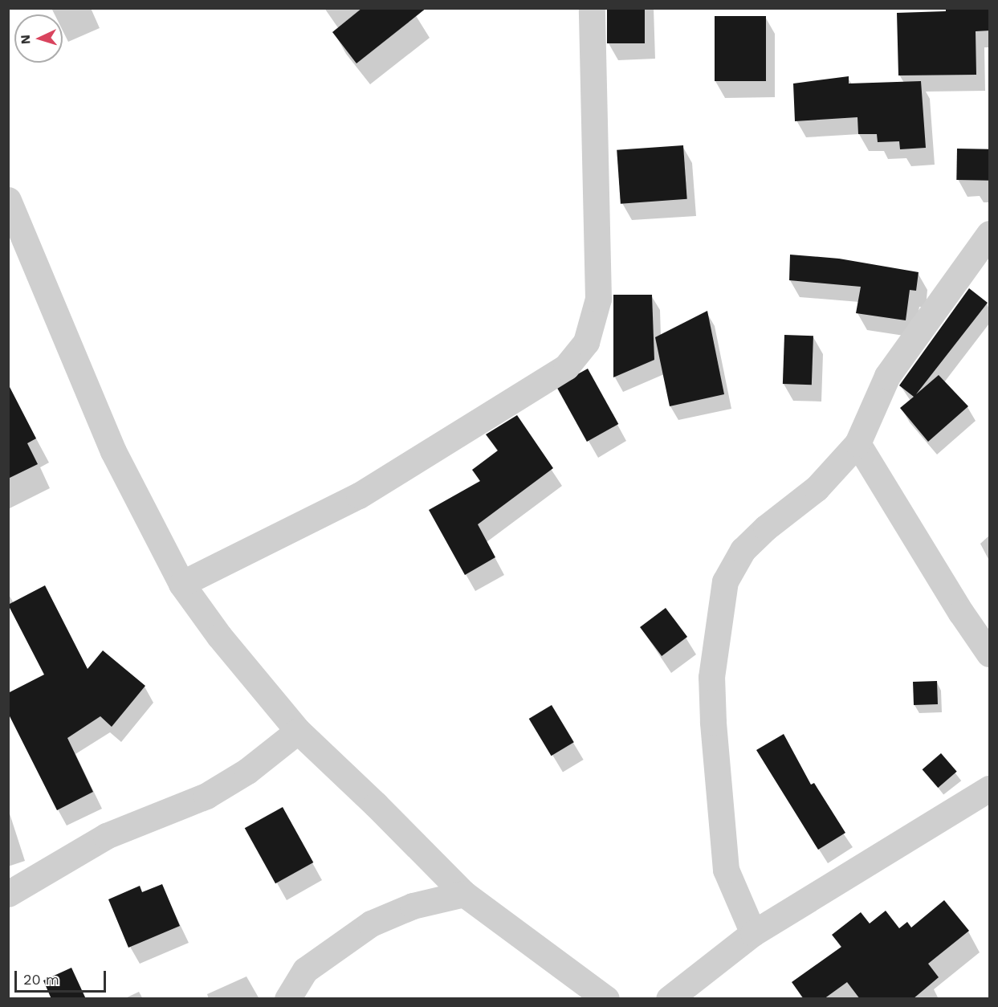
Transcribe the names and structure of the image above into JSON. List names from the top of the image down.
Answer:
{
  "scale_bar": "20 m",
  "north": "left"
}
